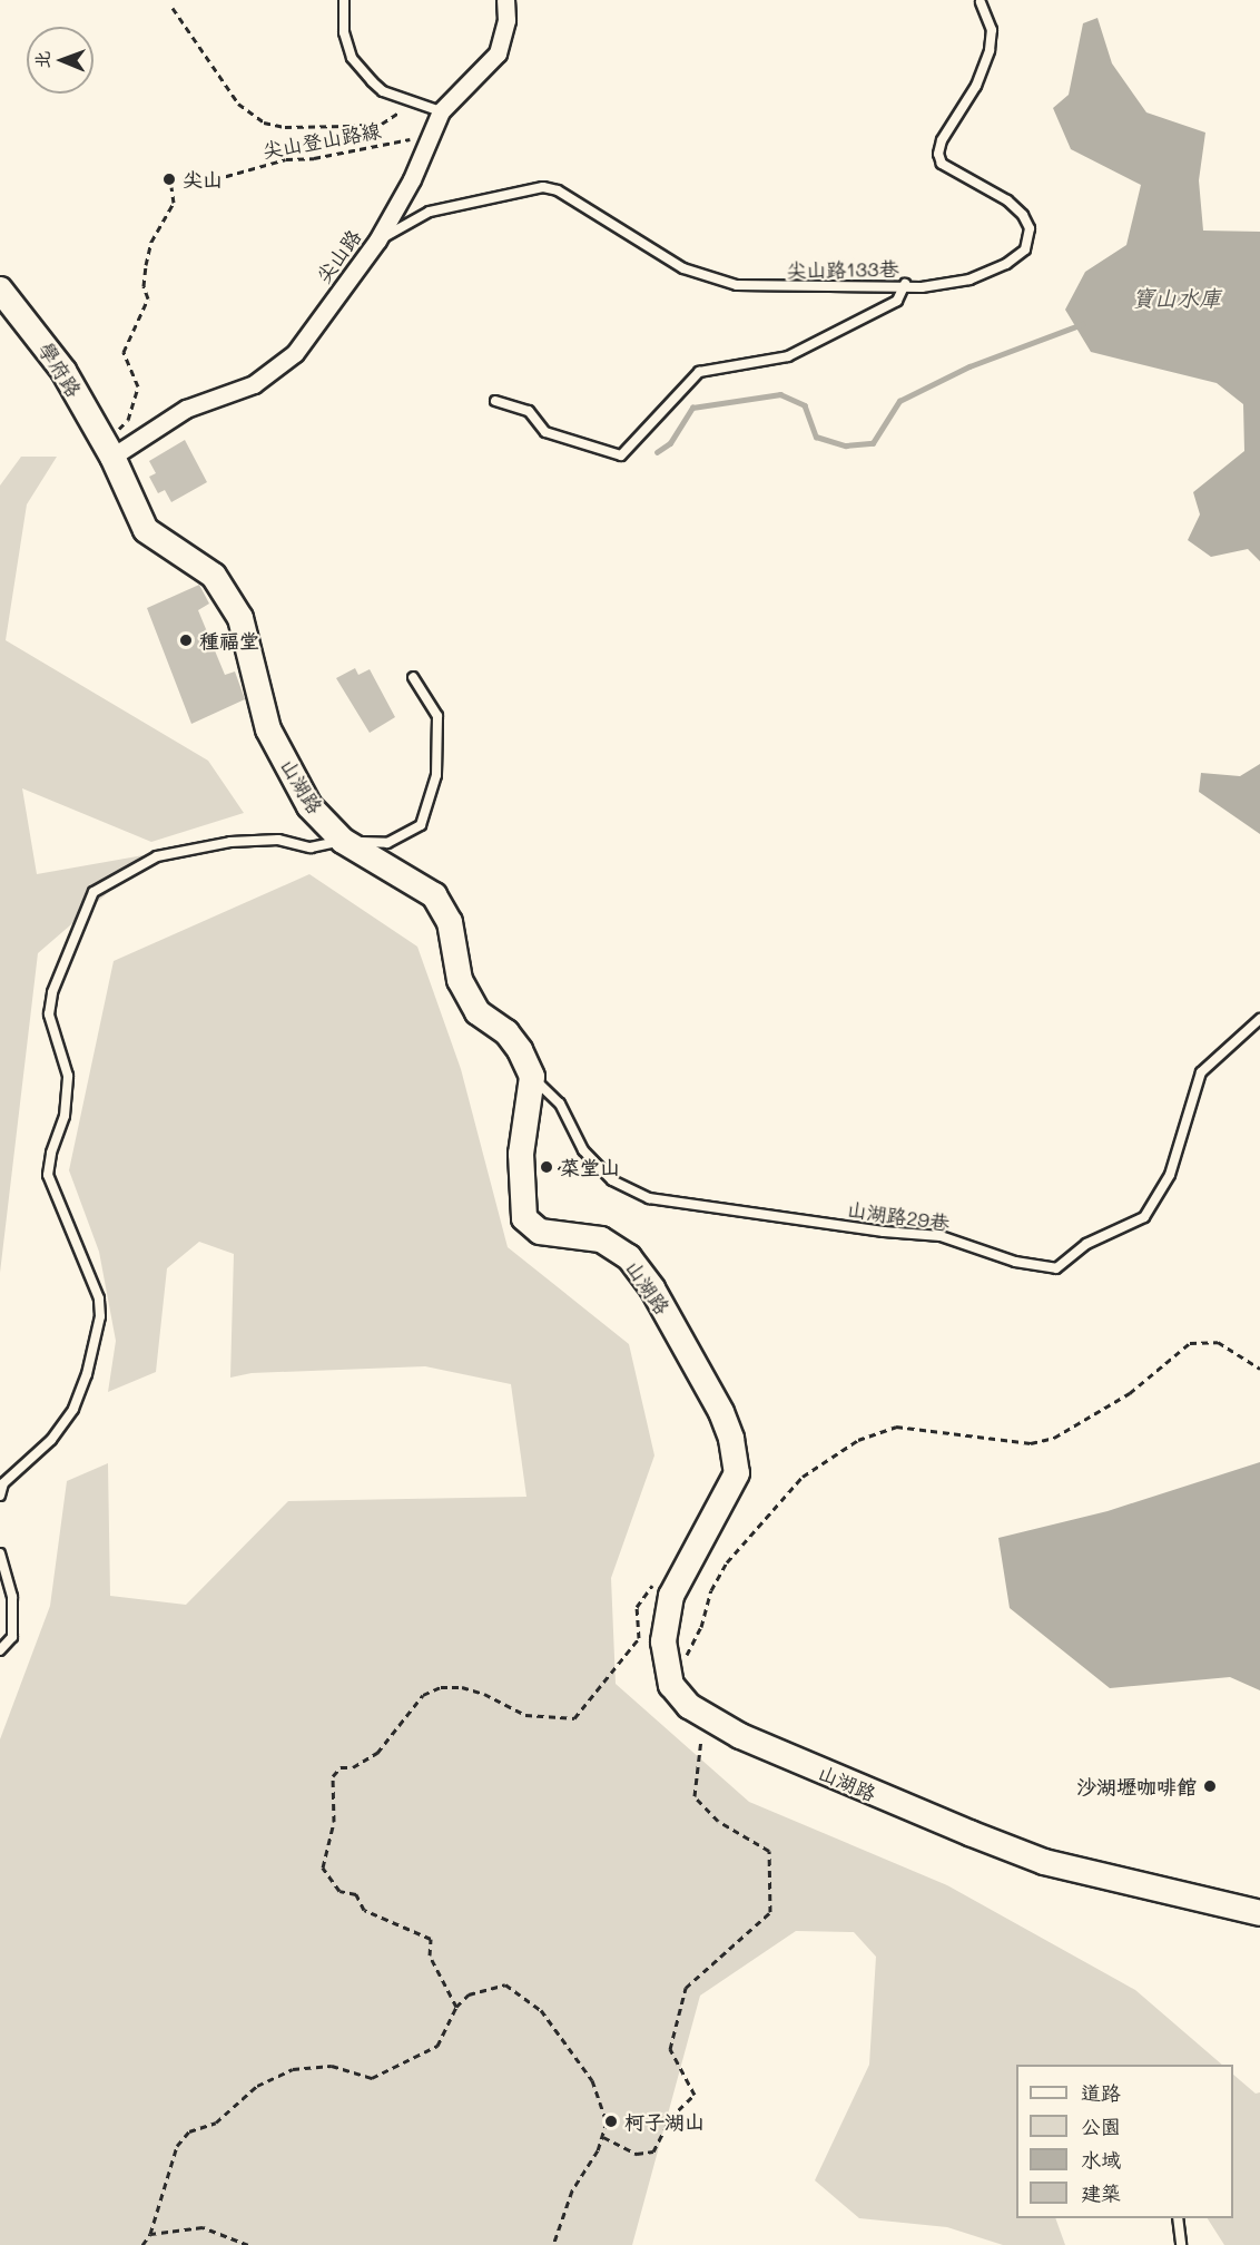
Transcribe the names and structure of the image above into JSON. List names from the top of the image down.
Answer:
{
  "streets": {
    "street": ["尖山路", "學府路", "山湖路"],
    "lane": ["尖山路133巷", "山湖路29巷"],
    "path": ["尖山登山路線"]
  },
  "crossings": [
    ["尖山登山路線", "尖山路"],
    ["尖山登山路線", "學府路"],
    ["尖山登山路線", "山湖路"],
    ["尖山路", "尖山路133巷"],
    ["尖山路", "學府路"],
    ["尖山路", "山湖路"],
    ["學府路", "山湖路"],
    ["山湖路", "山湖路29巷"]
  ],
  "water": ["寶山水庫"],
  "places": [
    "尖山",
    "種福堂",
    "菜堂山",
    "沙湖壢咖啡館",
    "柯子湖山"
  ],
  "legend": [
    "道路",
    "公園",
    "水域",
    "建築"
  ],
  "north": "left"
}
